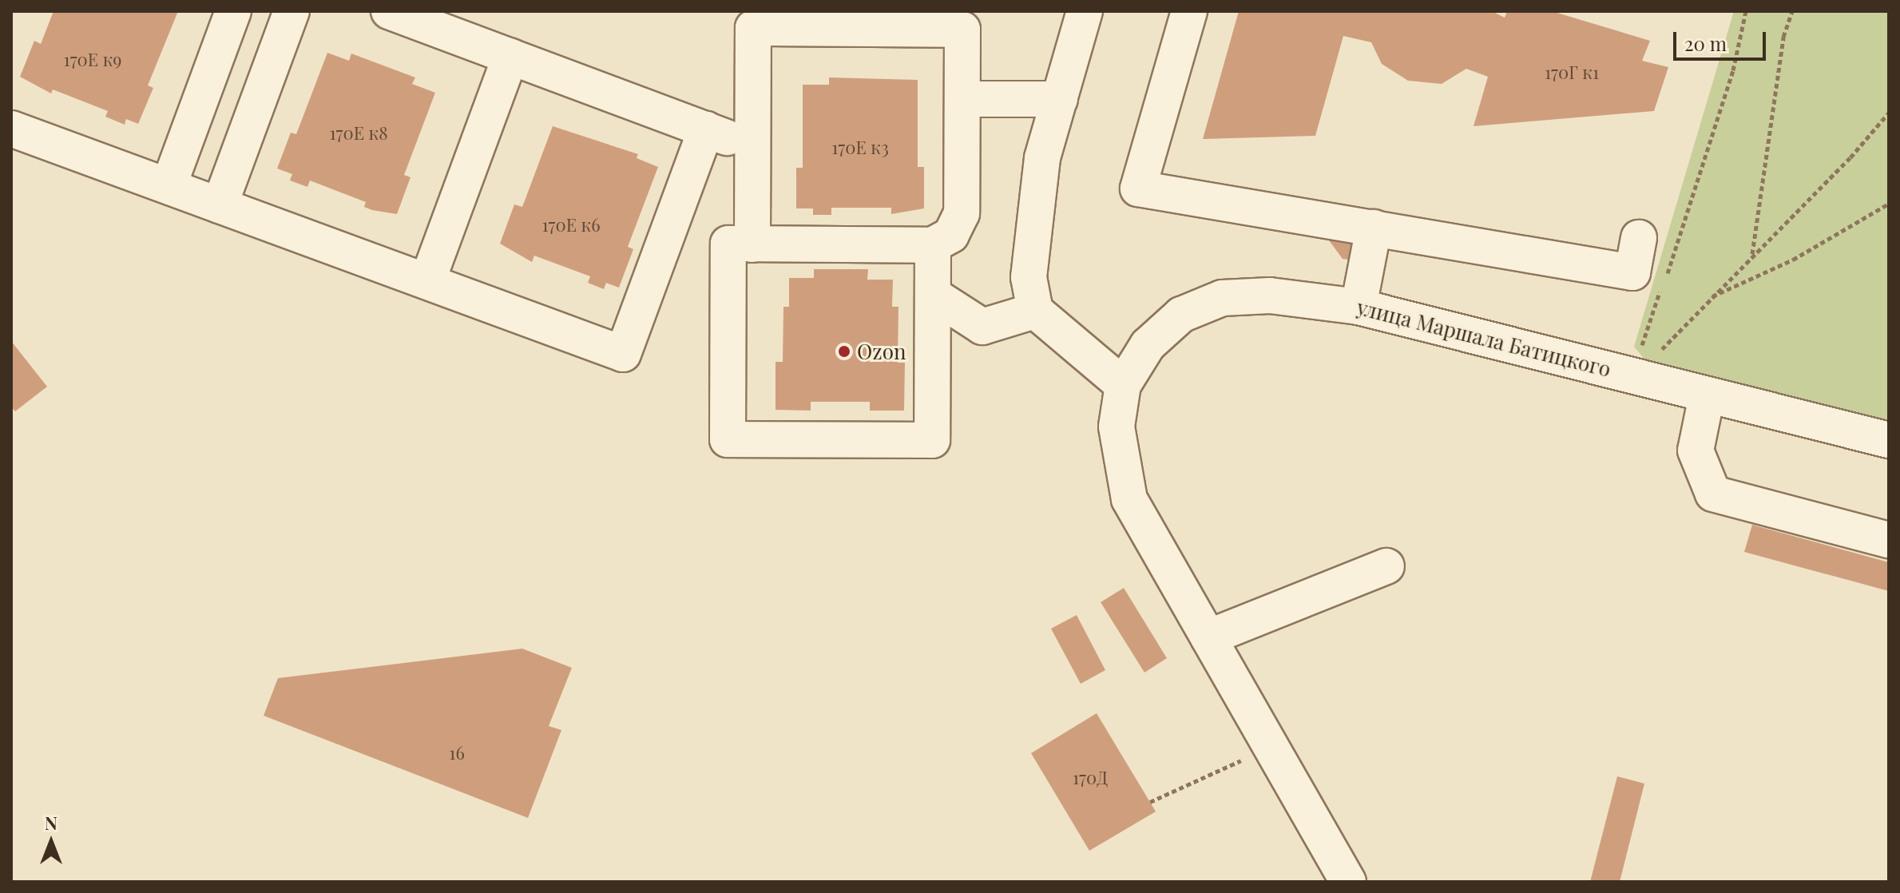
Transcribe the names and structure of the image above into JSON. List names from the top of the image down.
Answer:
{
  "streets": {
    "street": ["улица Маршала Батицкого"]
  },
  "places": ["Ozon"],
  "house_numbers": [
    "170Е к9",
    "170Г к1",
    "170Е к8",
    "170Е к3",
    "170Е к6",
    "16",
    "170Д"
  ],
  "scale_bar": "20 m",
  "north": "top"
}
